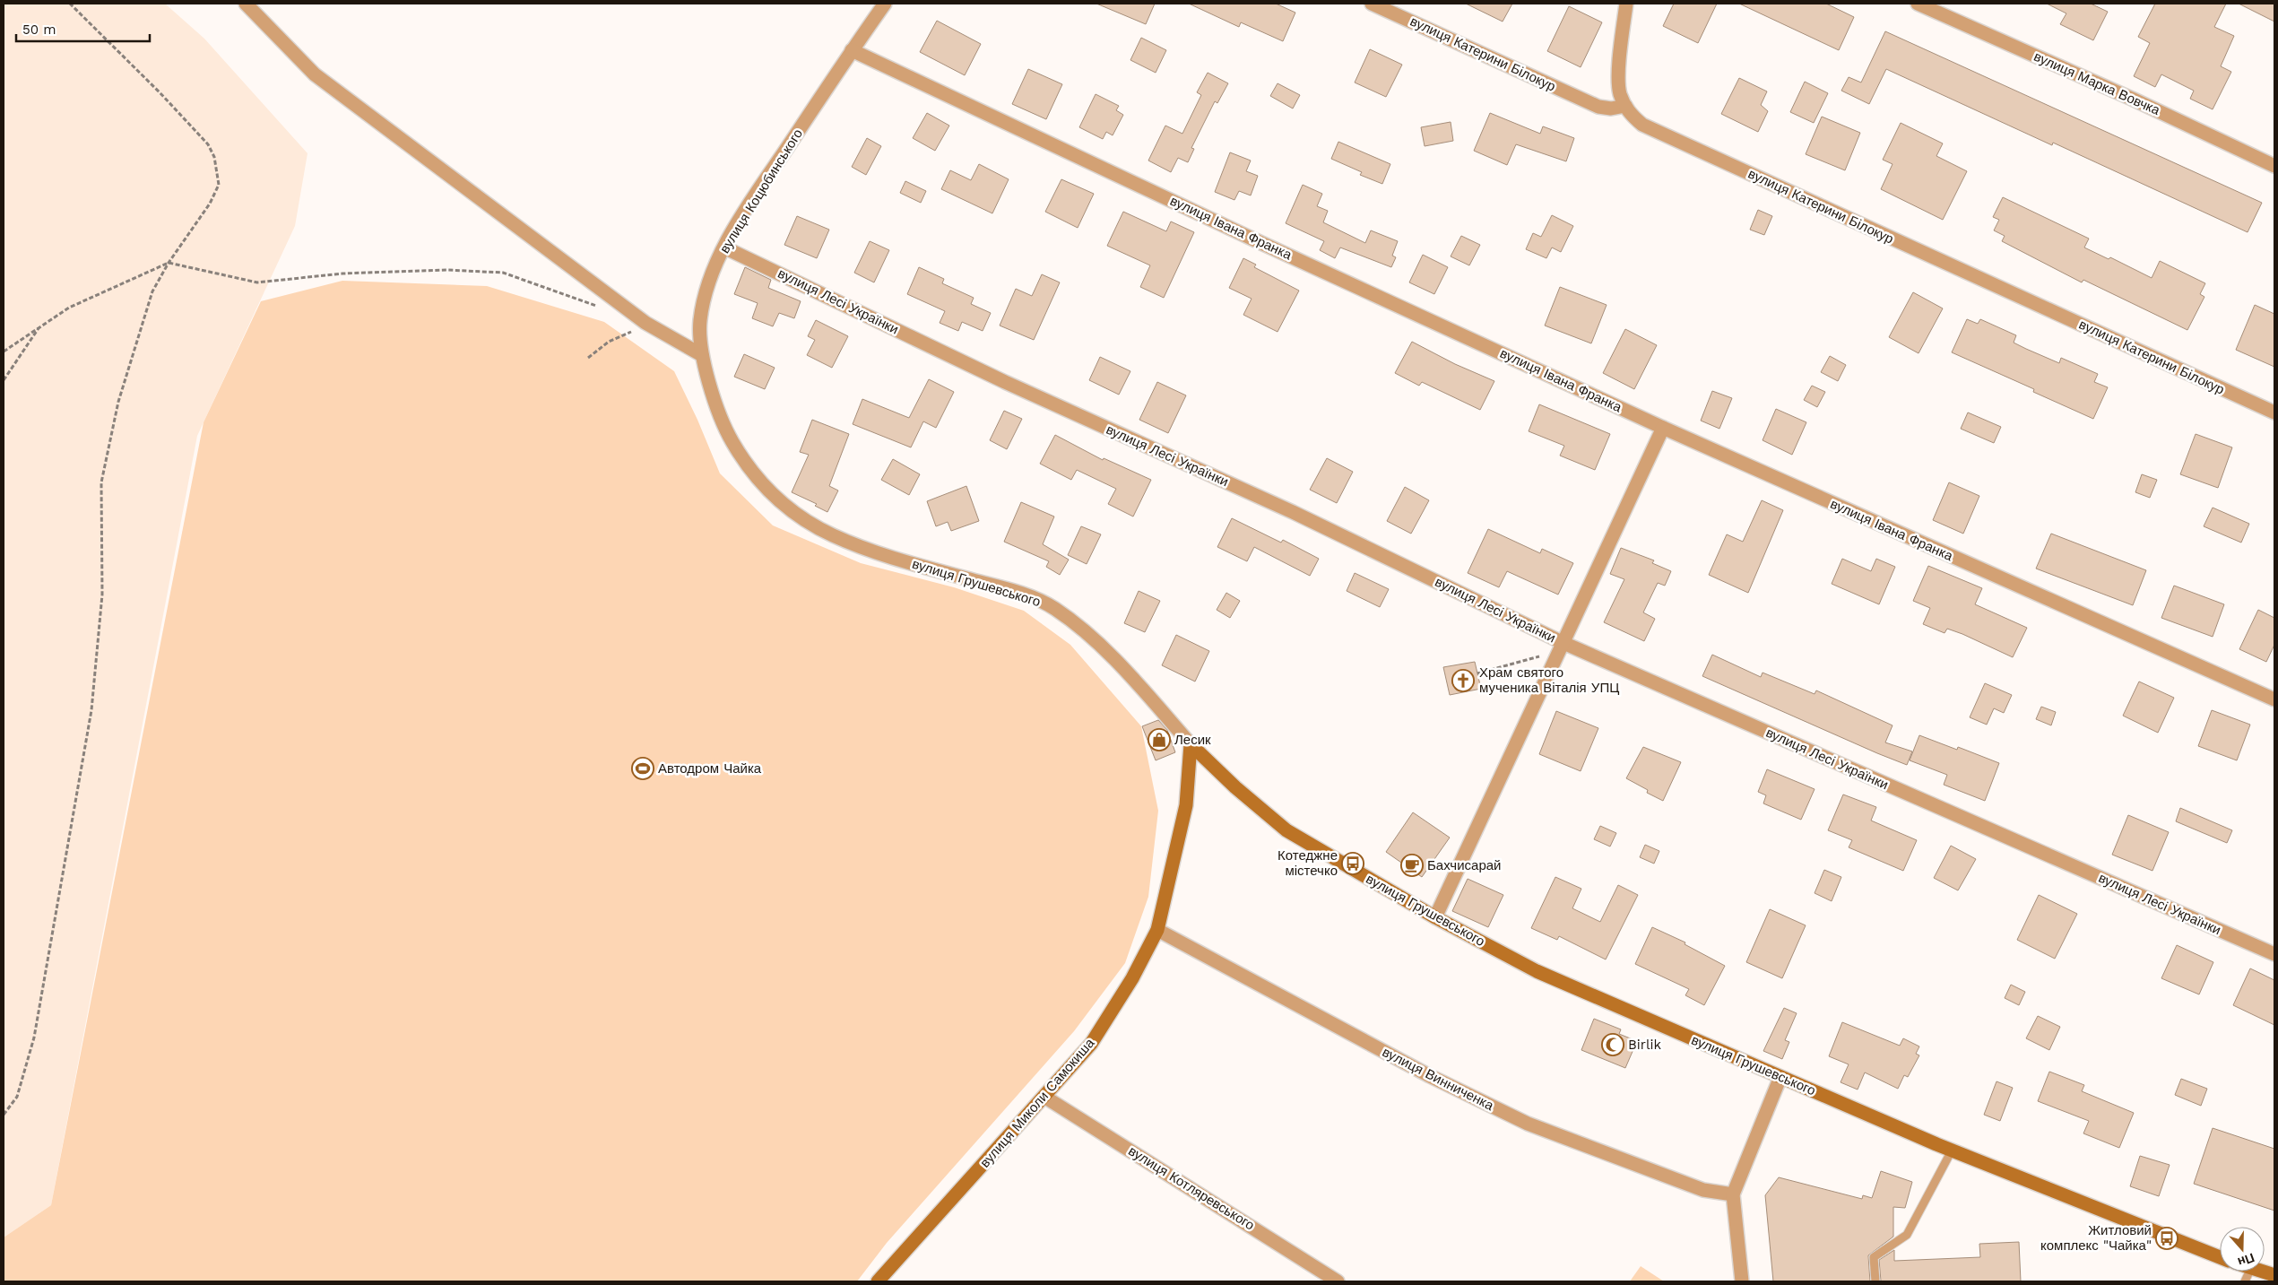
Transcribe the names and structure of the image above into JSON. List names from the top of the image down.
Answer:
{
  "streets": {
    "street": [
      "вулиця Катерини Білокур",
      "вулиця Марка Вовчка",
      "вулиця Коцюбинського",
      "вулиця Івана Франка",
      "вулиця Лесі Українки",
      "вулиця Грушевського",
      "вулиця Винниченка",
      "вулиця Миколи Самокиша",
      "вулиця Котляревського"
    ]
  },
  "crossings": [
    ["вулиця Коцюбинського", "вулиця Івана Франка"],
    ["вулиця Коцюбинського", "вулиця Лесі Українки"],
    ["вулиця Коцюбинського", "вулиця Грушевського"],
    ["вулиця Грушевського", "вулиця Миколи Самокиша"],
    ["вулиця Винниченка", "вулиця Миколи Самокиша"],
    ["вулиця Миколи Самокиша", "вулиця Котляревського"]
  ],
  "places": {
    "church": ["Храм святого мученика Віталія УПЦ"],
    "shop": ["Лесик"],
    "sports": ["Автодром Чайка"],
    "bus stop": ["Котеджне містечко", "Житловий комплекс \"Чайка\""],
    "cafe": ["Бахчисарай"],
    "mosque": ["Birlik"]
  },
  "scale_bar": "50 m",
  "north": "bottom"
}
